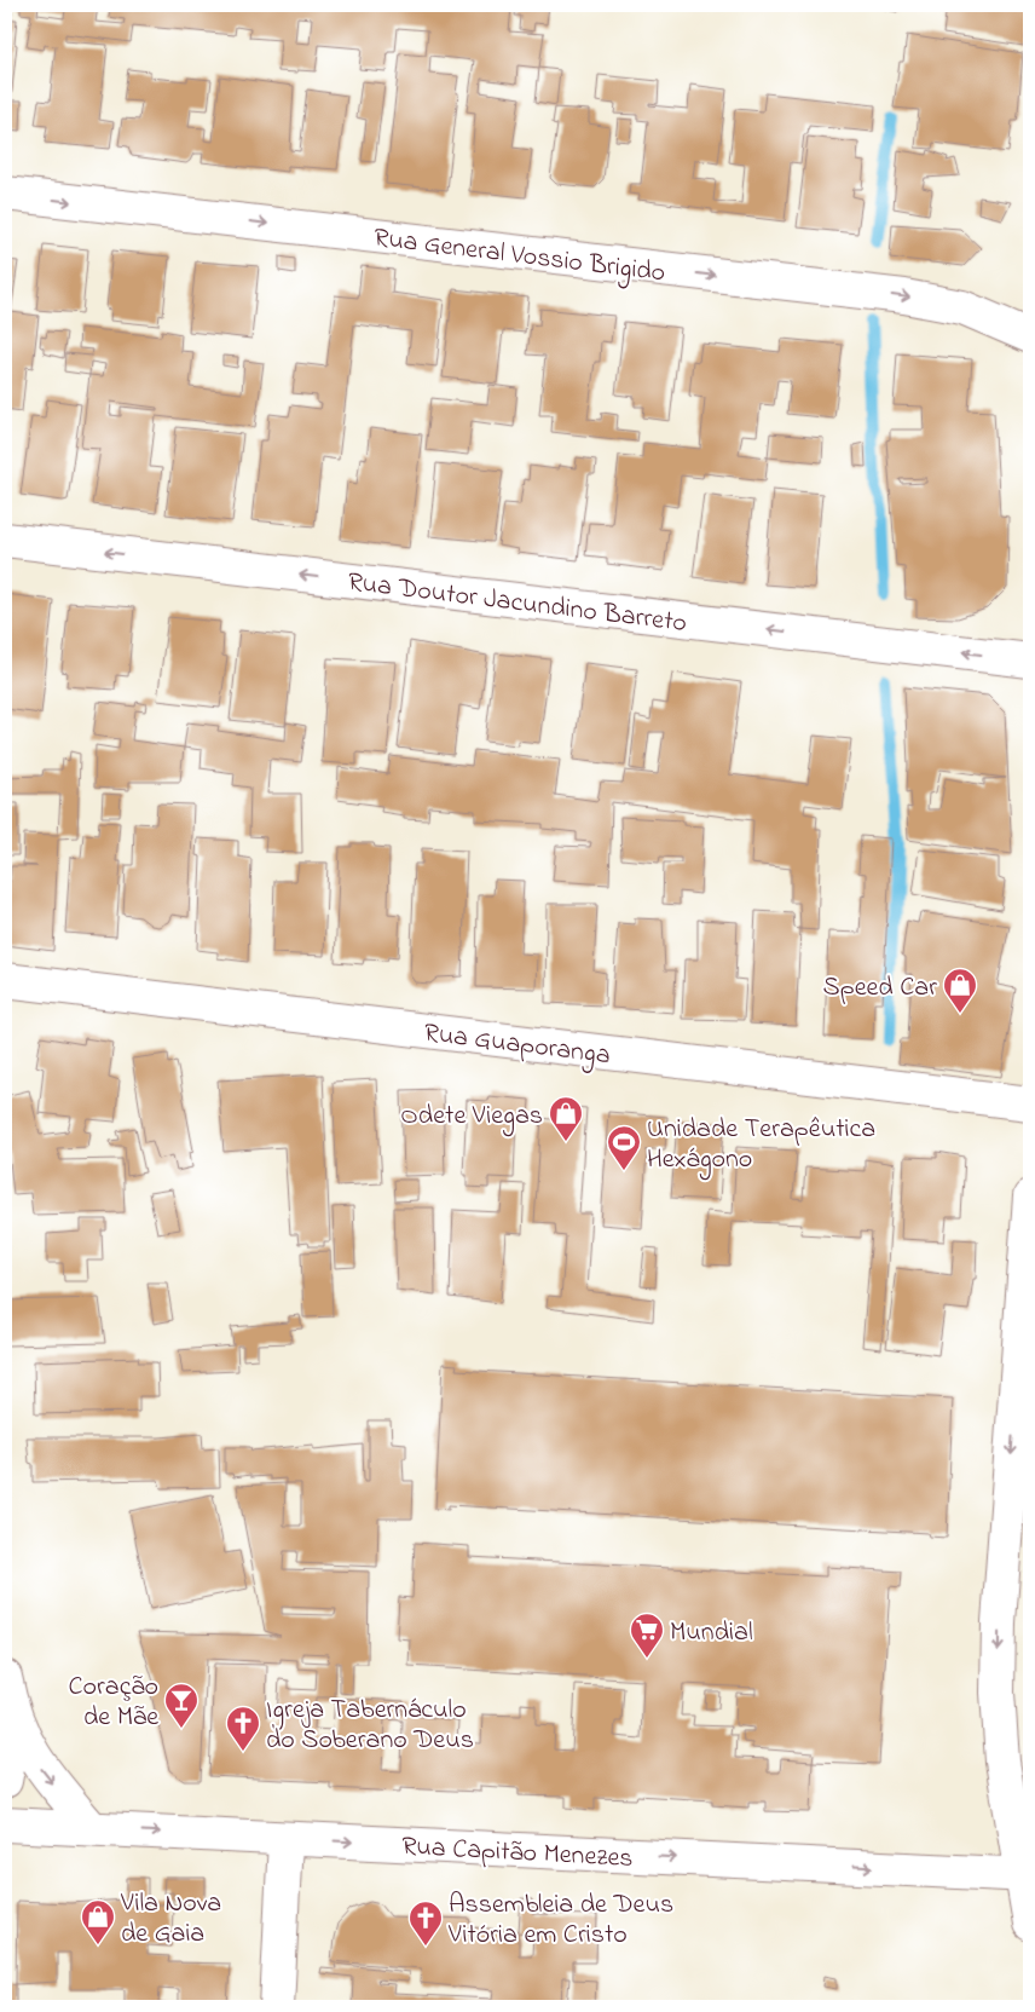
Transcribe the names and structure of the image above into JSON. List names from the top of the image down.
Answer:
{
  "streets": {
    "street": [
      "Rua General Vossio Brigido",
      "Rua Doutor Jacundino Barreto",
      "Rua Guaporanga",
      "Rua Capitão Menezes"
    ]
  },
  "one_way": ["Rua General Vossio Brigido", "Rua Doutor Jacundino Barreto", "Rua Capitão Menezes"],
  "places": {
    "shop": ["Speed Car", "Odete Viegas", "Vila Nova de Gaia"],
    "sports": ["Unidade Terapêutica Hexágono"],
    "supermarket": ["Mundial"],
    "bar": ["Coração de Mãe"],
    "church": ["Igreja Tabernáculo do Soberano Deus", "Assembleia de Deus Vitória em Cristo"]
  }
}
